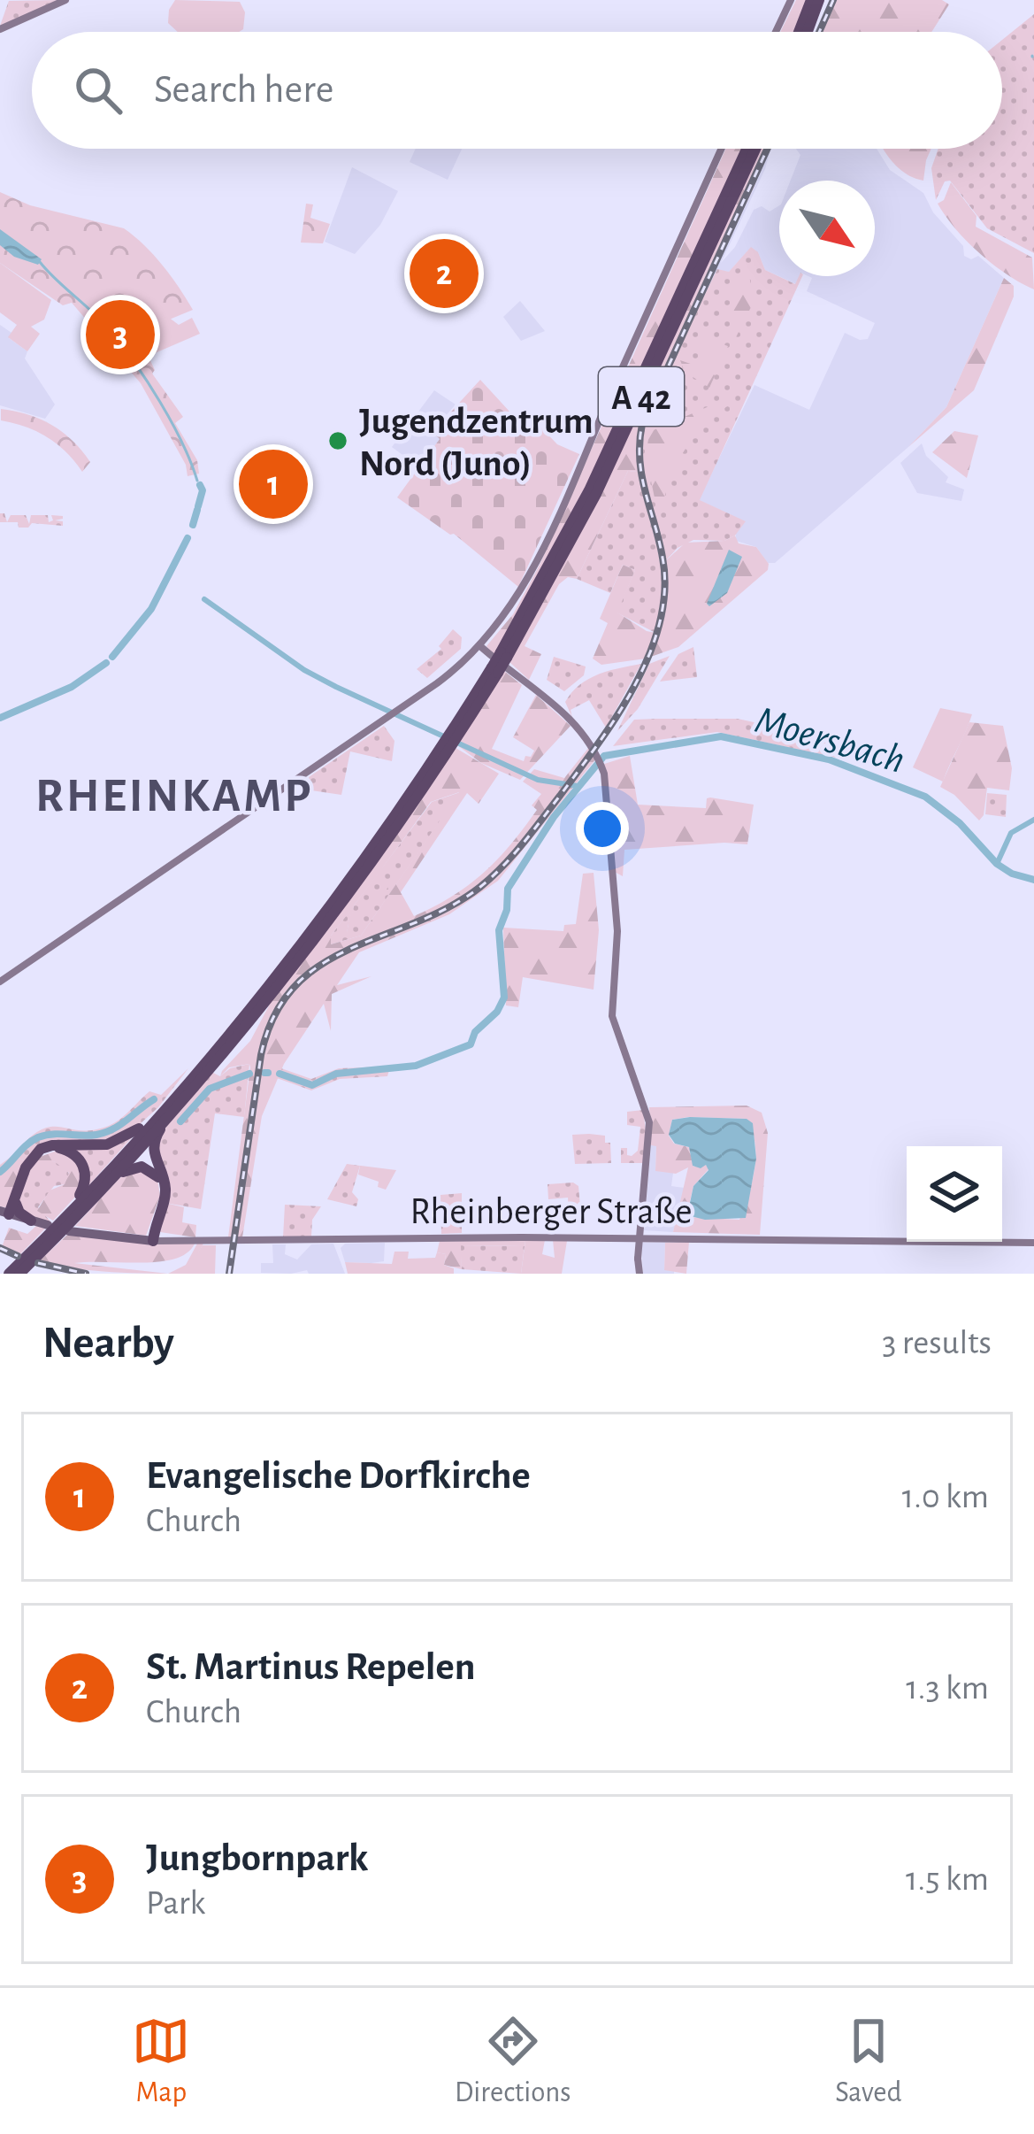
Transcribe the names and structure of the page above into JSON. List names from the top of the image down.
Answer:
{
  "streets": {
    "highway": ["A 42"],
    "main road": ["Rheinberger Straße"]
  },
  "districts": ["RHEINKAMP"],
  "water": ["Moersbach"],
  "places": ["Jugendzentrum Nord (Juno)"],
  "north": "bottom right",
  "page": {
    "search": "Search here",
    "pins": ["2", "3", "1"],
    "heading": ["Nearby", "3 results"],
    "list": [
      {
        "mark": "1",
        "name": "Evangelische Dorfkirche",
        "note": "Church",
        "value": "1.0 km"
      },
      {
        "mark": "2",
        "name": "St. Martinus Repelen",
        "note": "Church",
        "value": "1.3 km"
      },
      {
        "mark": "3",
        "name": "Jungbornpark",
        "note": "Park",
        "value": "1.5 km"
      }
    ],
    "nav": ["Map", "Directions", "Saved"]
  }
}
